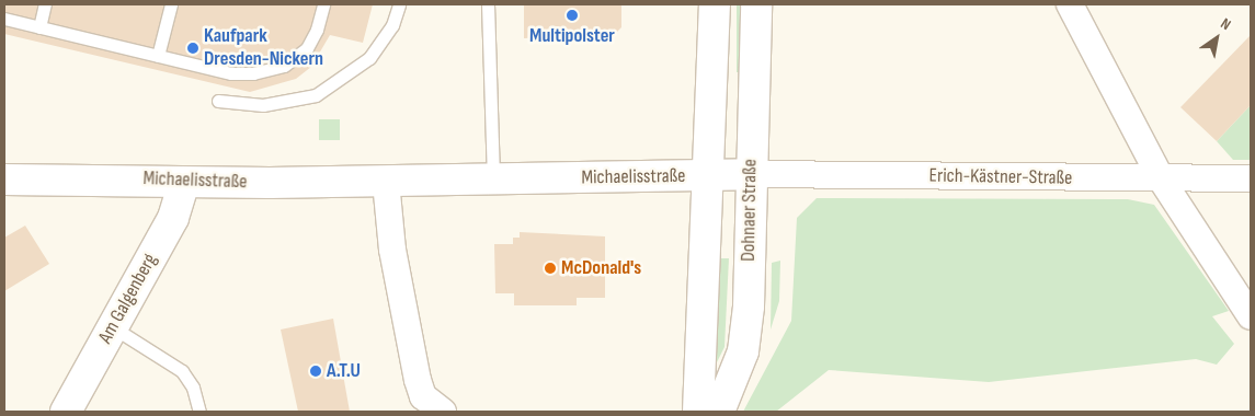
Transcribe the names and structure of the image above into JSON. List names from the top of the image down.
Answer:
{
  "streets": {
    "main road": ["Michaelisstraße", "Dohnaer Straße", "Am Galgenberg"],
    "street": ["Erich-Kästner-Straße"]
  },
  "crossings": [
    ["Michaelisstraße", "Erich-Kästner-Straße"],
    ["Michaelisstraße", "Dohnaer Straße"],
    ["Michaelisstraße", "Am Galgenberg"],
    ["Erich-Kästner-Straße", "Dohnaer Straße"]
  ],
  "places": [
    "Multipolster",
    "Kaufpark Dresden-Nickern",
    "McDonald's",
    "A.T.U"
  ],
  "north": "top right"
}
